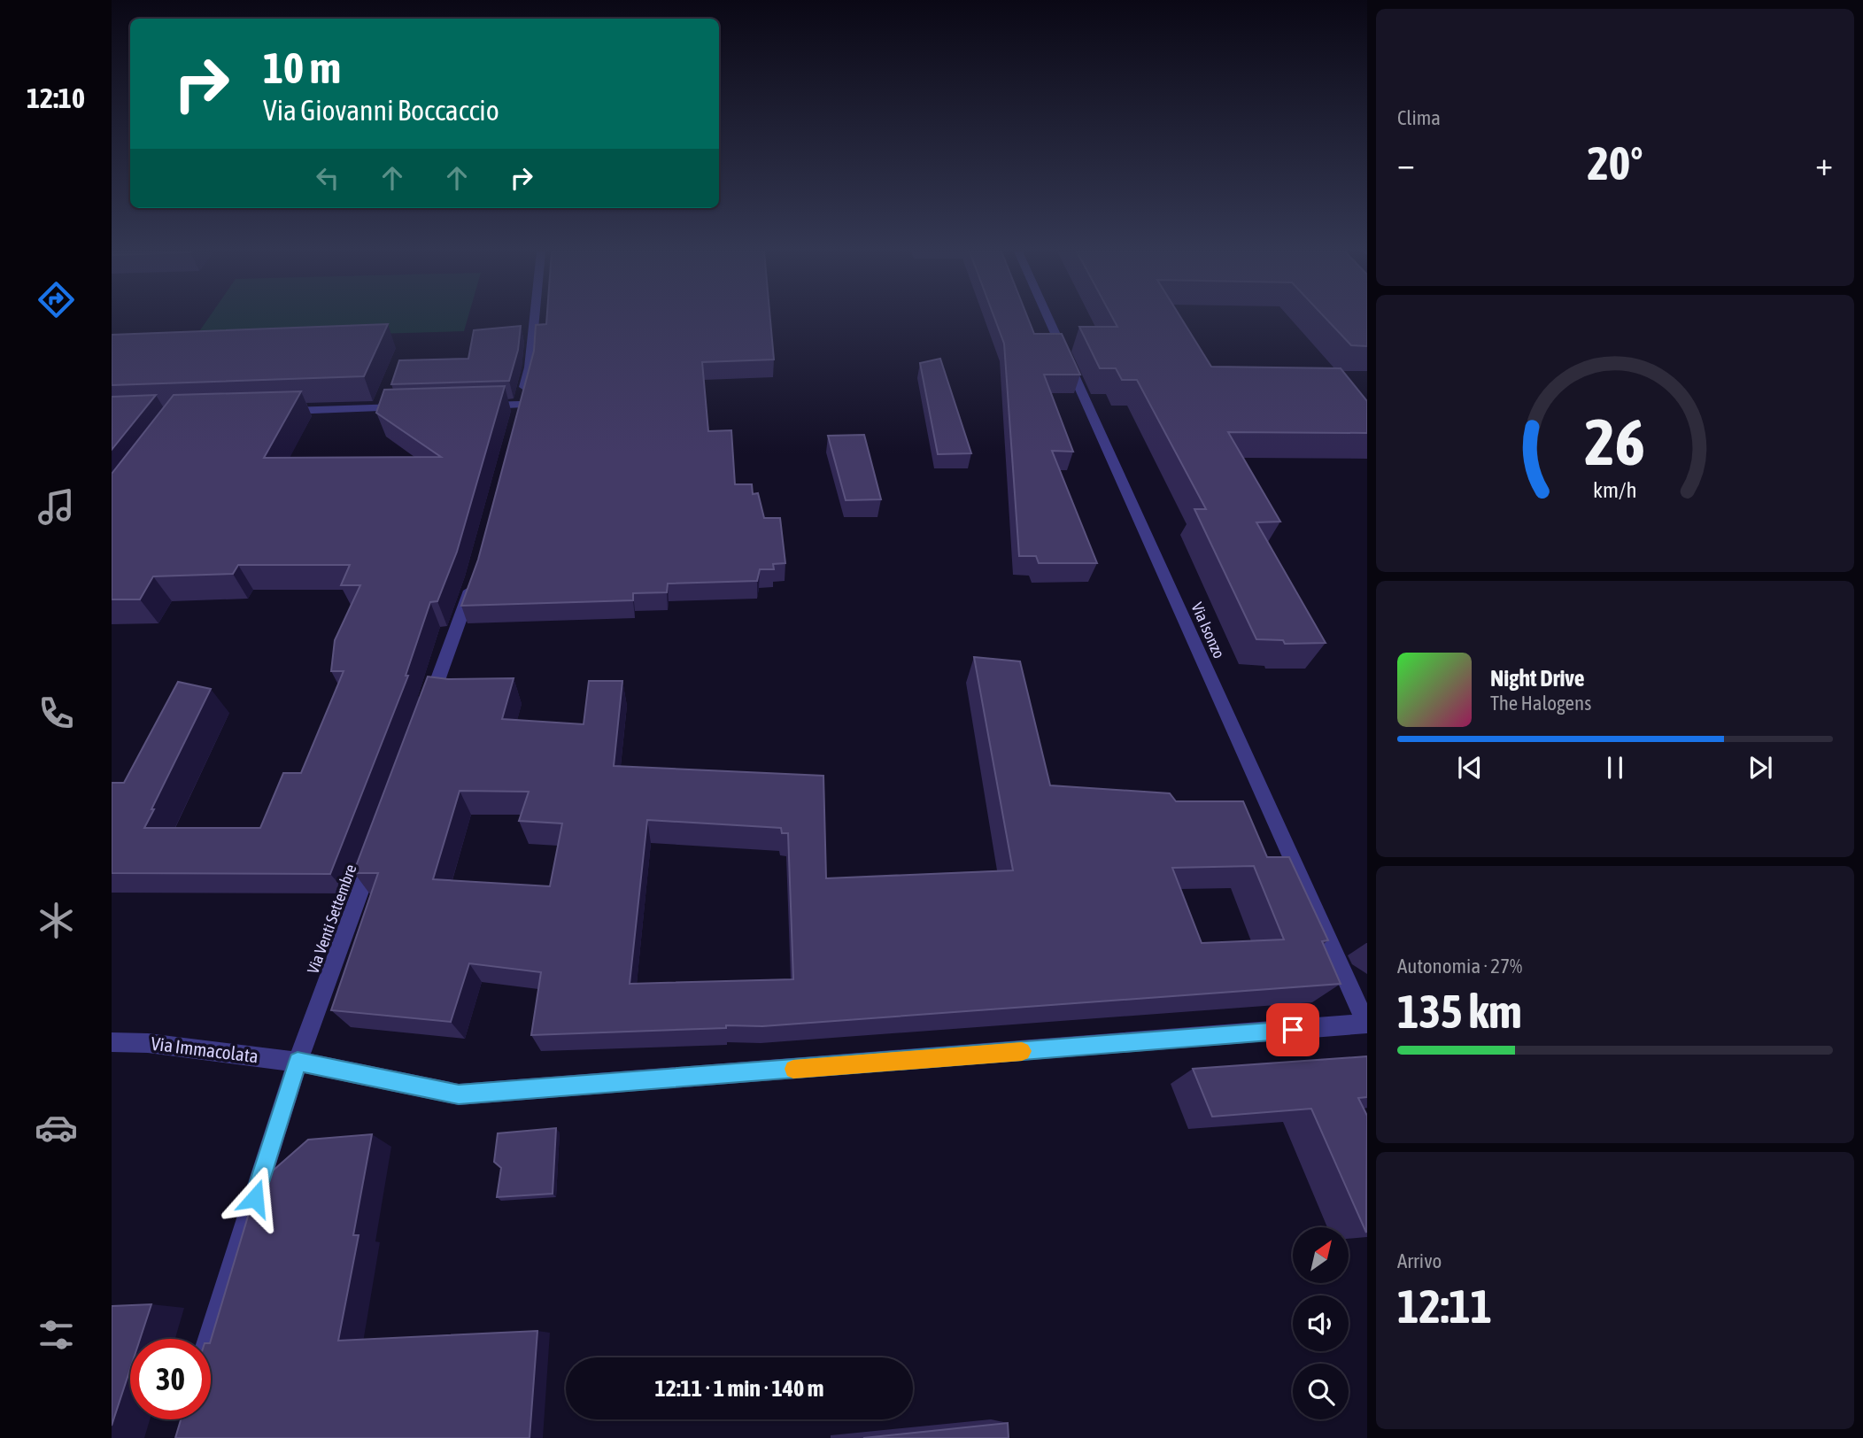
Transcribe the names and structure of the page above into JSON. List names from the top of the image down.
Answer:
{
  "streets": {
    "street": ["Via Isonzo", "Via Venti Settembre", "Via Immacolata"]
  },
  "crossings": [
    ["Via Isonzo", "Via Immacolata"],
    ["Via Venti Settembre", "Via Immacolata"]
  ],
  "north": "top right",
  "page": {
    "tabs": "12:10",
    "tile": [
      "Clima",
      ["Autonomia · 27%", "135 km"],
      ["Arrivo", "12:11"]
    ],
    "turn": ["10 m", "Via Giovanni Boccaccio"],
    "heat": ["−", "20°", "+"],
    "song": ["Night Drive", "The Halogens"],
    "limit": "30",
    "trip": "12:11 · 1 min · 140 m",
    "gauge": ["26", "km/h"]
  }
}
